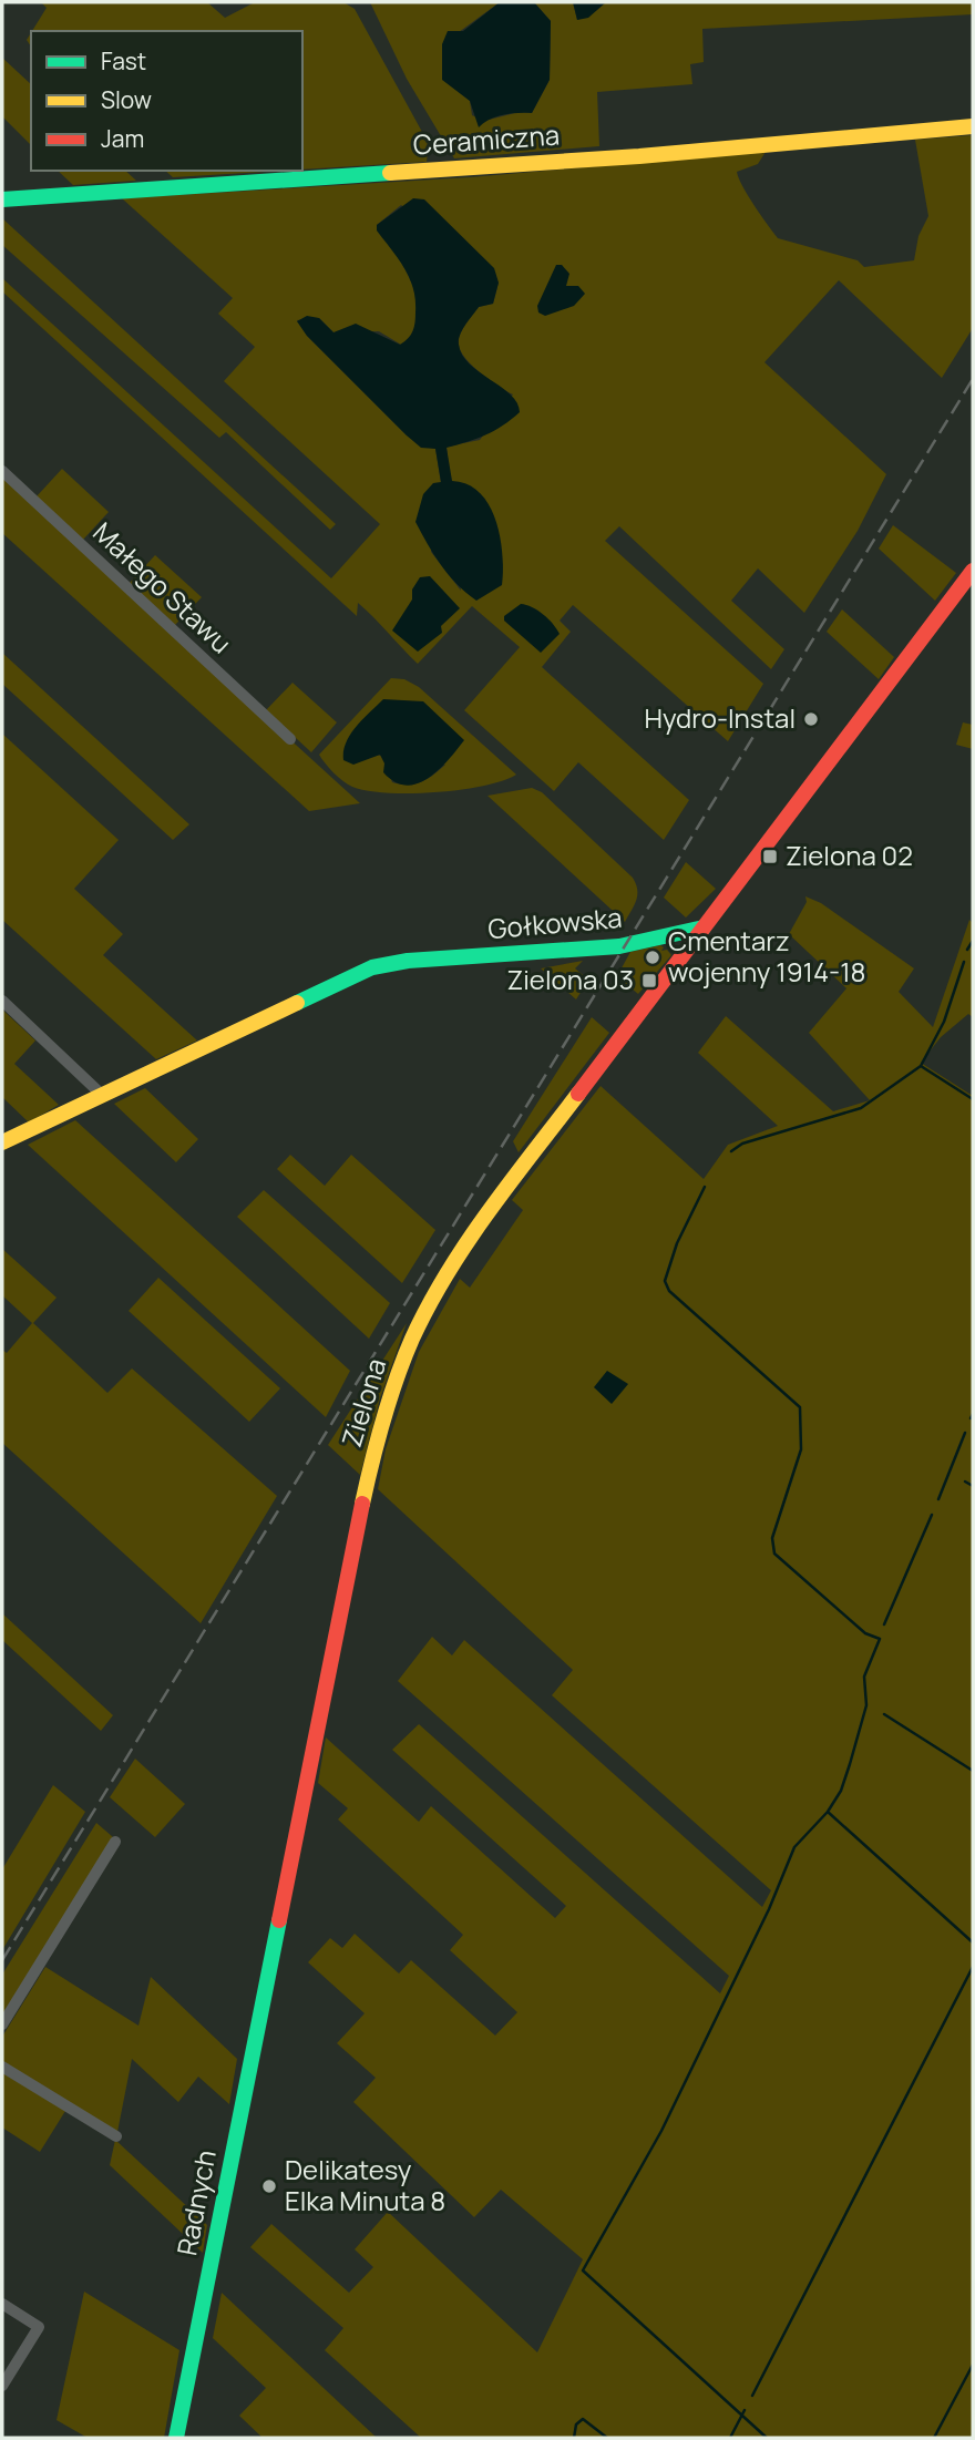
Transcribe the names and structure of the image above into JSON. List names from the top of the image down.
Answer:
{
  "streets": {
    "street": [
      "Ceramiczna",
      "Małego Stawu",
      "Gołkowska",
      "Zielona",
      "Radnych"
    ]
  },
  "crossings": [
    ["Gołkowska", "Zielona"],
    ["Zielona", "Radnych"]
  ],
  "places": {
    "other": ["Hydro-Instal", "Cmentarz wojenny 1914-18", "Delikatesy Elka Minuta 8"],
    "transit": ["Zielona 02", "Zielona 03"]
  },
  "legend": ["Fast", "Slow", "Jam"]
}
